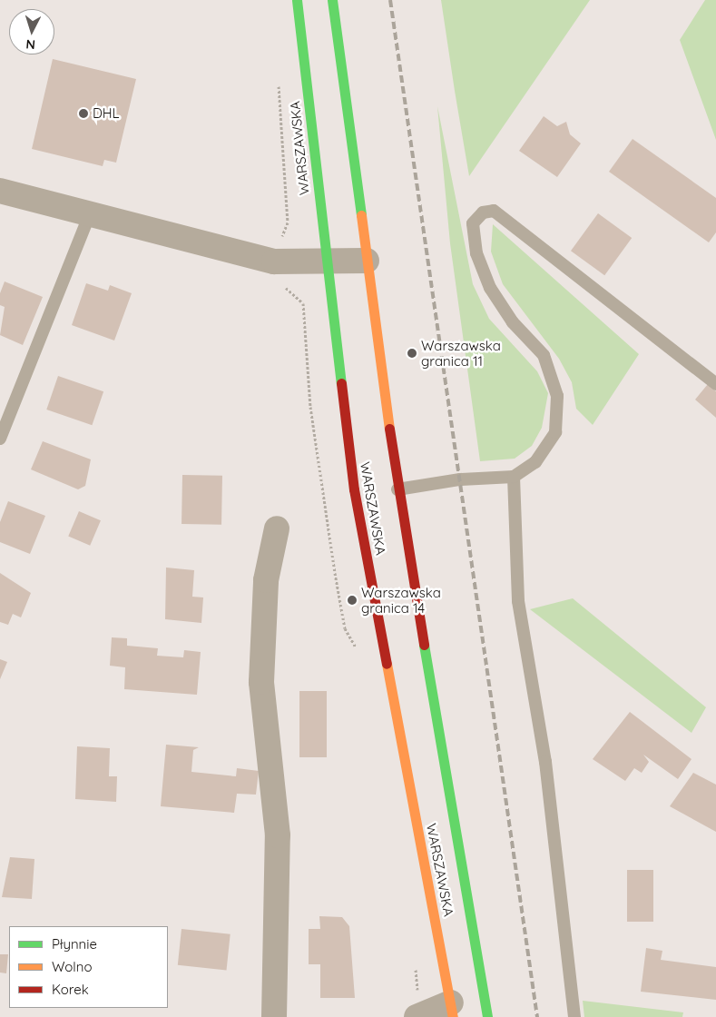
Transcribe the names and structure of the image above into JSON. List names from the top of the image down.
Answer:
{
  "streets": {
    "main road": ["WARSZAWSKA"]
  },
  "places": ["DHL", "Warszawska granica 11", "Warszawska granica 14"],
  "legend": ["Płynnie", "Wolno", "Korek"],
  "north": "bottom"
}
